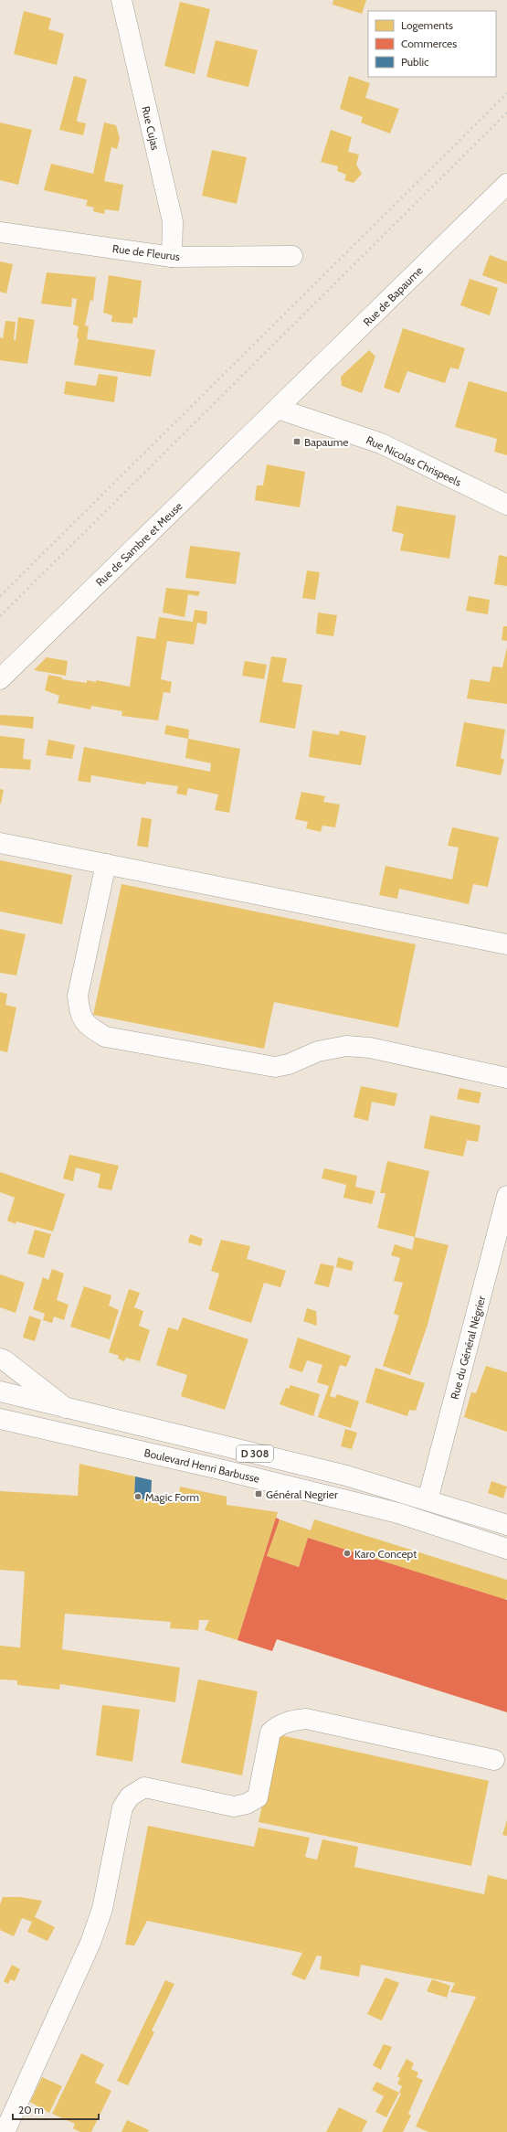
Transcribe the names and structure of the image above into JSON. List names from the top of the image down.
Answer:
{
  "streets": {
    "street": [
      "Rue Cujas",
      "Rue de Fleurus",
      "Rue de Bapaume",
      "Rue Nicolas Chrispeels",
      "Rue de Sambre et Meuse",
      "Rue du Général Négrier",
      "D 308",
      "Boulevard Henri Barbusse"
    ]
  },
  "crossings": [
    ["Rue Cujas", "Rue de Fleurus"],
    ["Rue de Bapaume", "Rue Nicolas Chrispeels"],
    ["Rue de Bapaume", "Rue de Sambre et Meuse"],
    ["Rue Nicolas Chrispeels", "Rue de Sambre et Meuse"],
    ["Rue du Général Négrier", "D 308"]
  ],
  "places": {
    "transit": ["Bapaume", "Général Negrier"],
    "other": ["Magic Form", "Karo Concept"]
  },
  "legend": ["Logements", "Commerces", "Public"],
  "scale_bar": "20 m"
}
